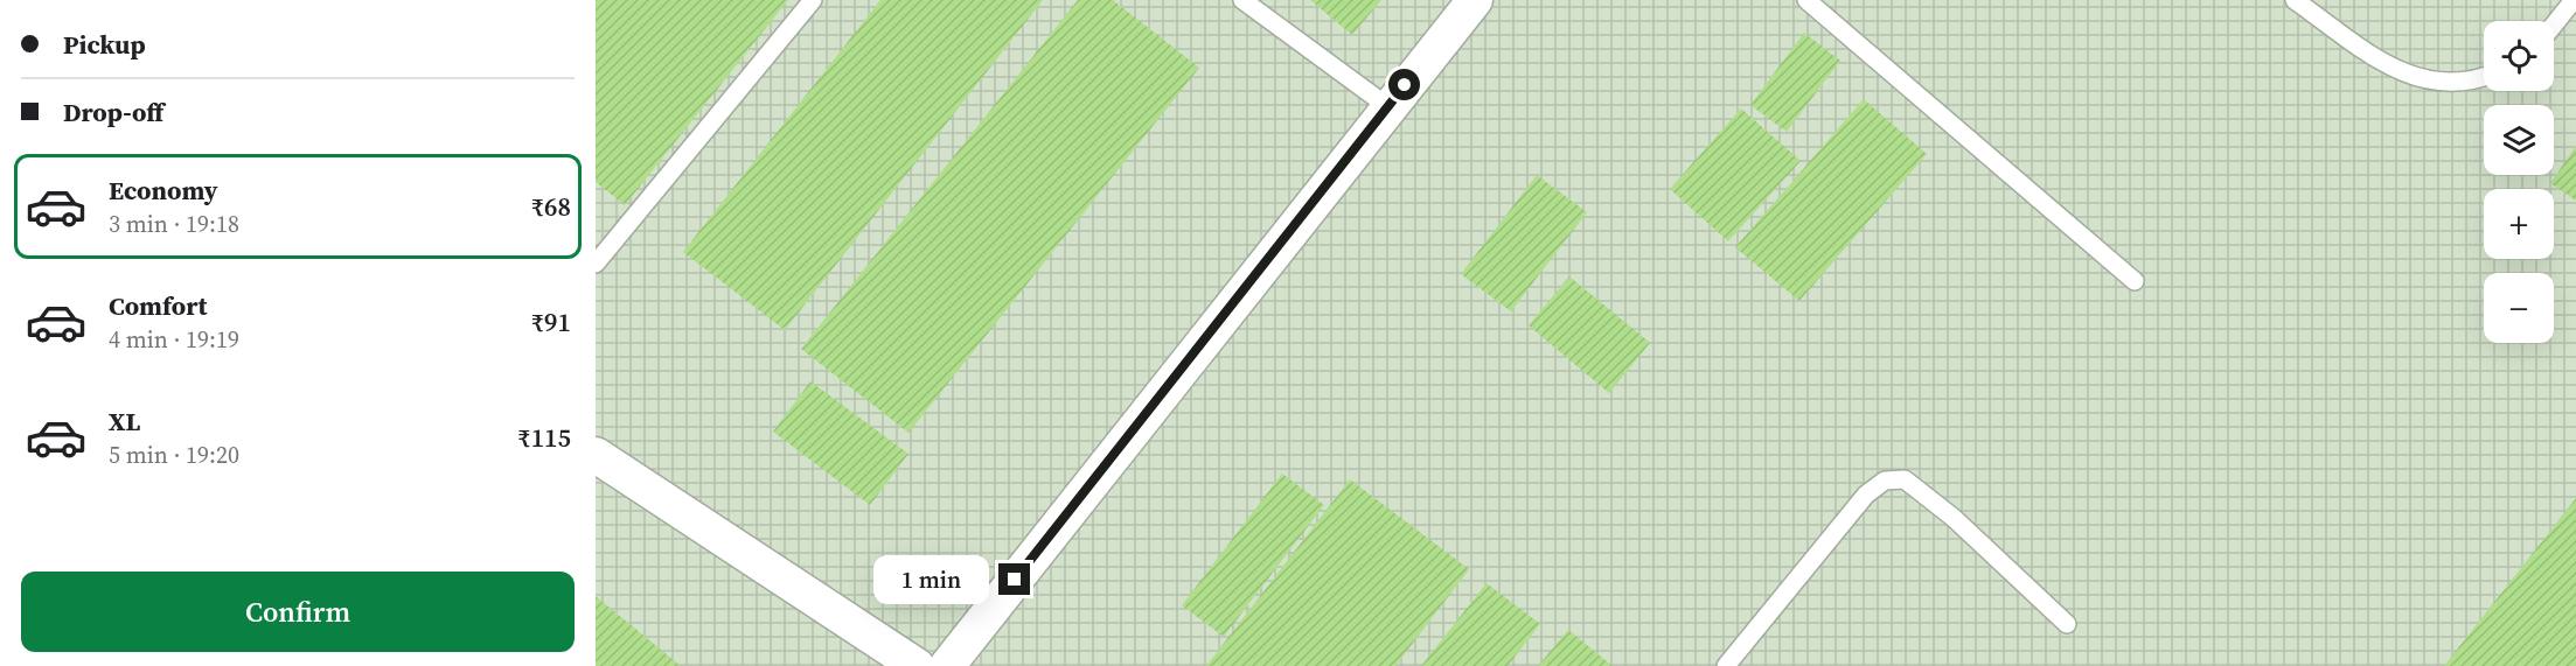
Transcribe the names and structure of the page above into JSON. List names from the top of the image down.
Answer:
{
  "page": {
    "banner": ["Pickup", "Drop-off"],
    "map_buttons": ["+", "−"],
    "list": [
      {
        "name": "Economy",
        "note": "3 min · 19:18",
        "value": "₹68"
      },
      {
        "name": "Comfort",
        "note": "4 min · 19:19",
        "value": "₹91"
      },
      {
        "name": "XL",
        "note": "5 min · 19:20",
        "value": "₹115"
      }
    ],
    "bubble": "1 min",
    "buttons": "Confirm"
  }
}
